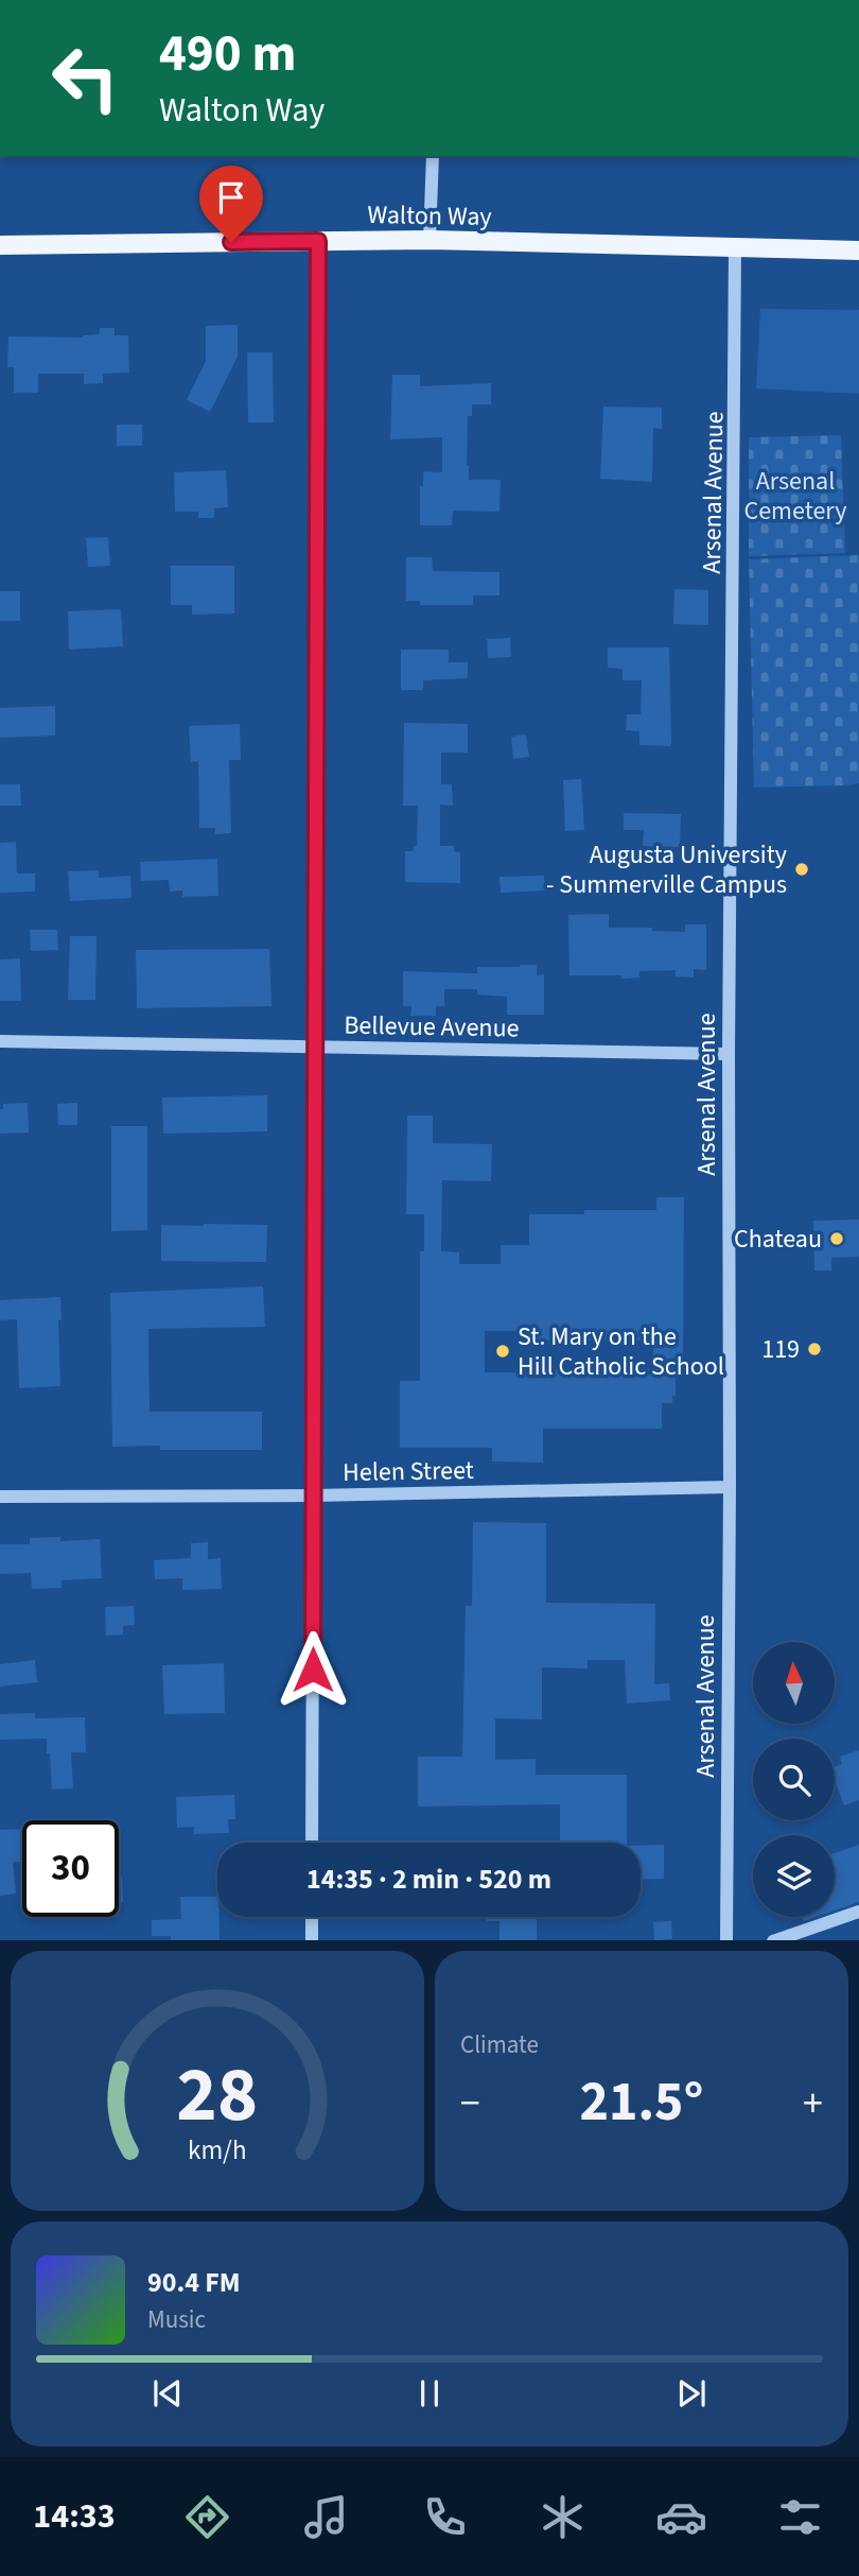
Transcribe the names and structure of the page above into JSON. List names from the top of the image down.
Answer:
{
  "streets": {
    "main road": ["Walton Way"],
    "street": ["Arsenal Avenue", "Bellevue Avenue", "Helen Street"]
  },
  "crossings": [
    ["Walton Way", "Arsenal Avenue"],
    ["Arsenal Avenue", "Bellevue Avenue"],
    ["Arsenal Avenue", "Helen Street"]
  ],
  "parks": ["Arsenal Cemetery"],
  "places": [
    "Augusta University - Summerville Campus",
    "Chateau",
    "119",
    "St. Mary on the Hill Catholic School"
  ],
  "north": "top",
  "page": {
    "turn": ["490 m", "Walton Way"],
    "limit": "30",
    "trip": "14:35 · 2 min · 520 m",
    "tile": "Climate",
    "heat": ["−", "21.5°", "+"],
    "song": ["90.4 FM", "Music"],
    "tabs": "14:33",
    "gauge": ["28", "km/h"]
  }
}
